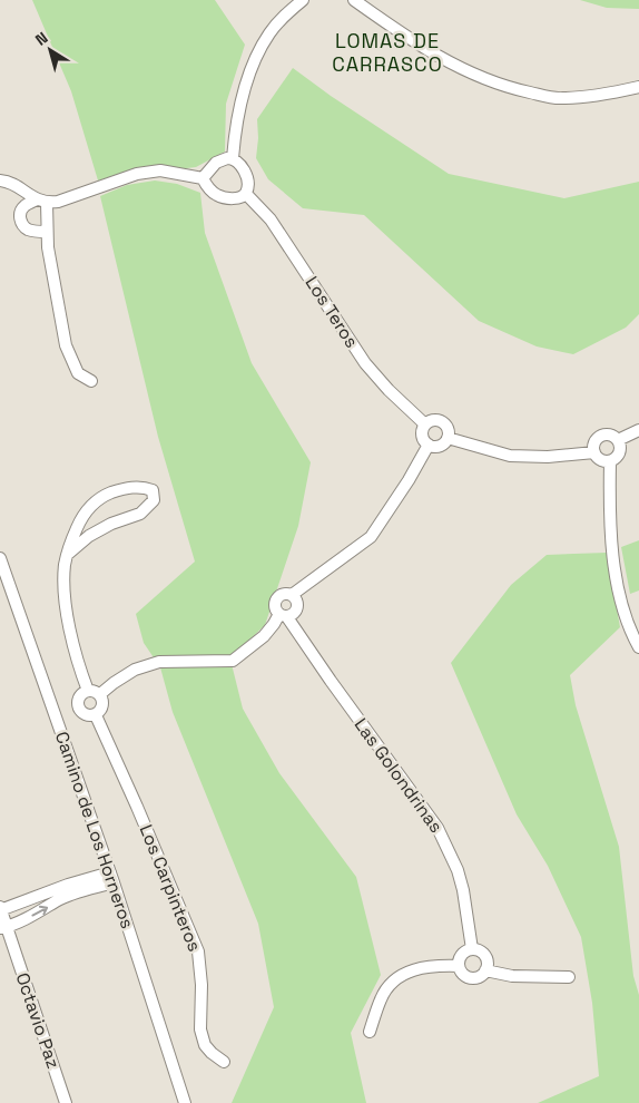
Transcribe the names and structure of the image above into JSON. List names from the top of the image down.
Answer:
{
  "streets": {
    "street": [
      "Los Teros",
      "Las Golondrinas",
      "Camino de Los Horneros",
      "Los Carpinteros",
      "Octavio Paz"
    ]
  },
  "districts": ["LOMAS DE CARRASCO"],
  "north": "top left"
}
